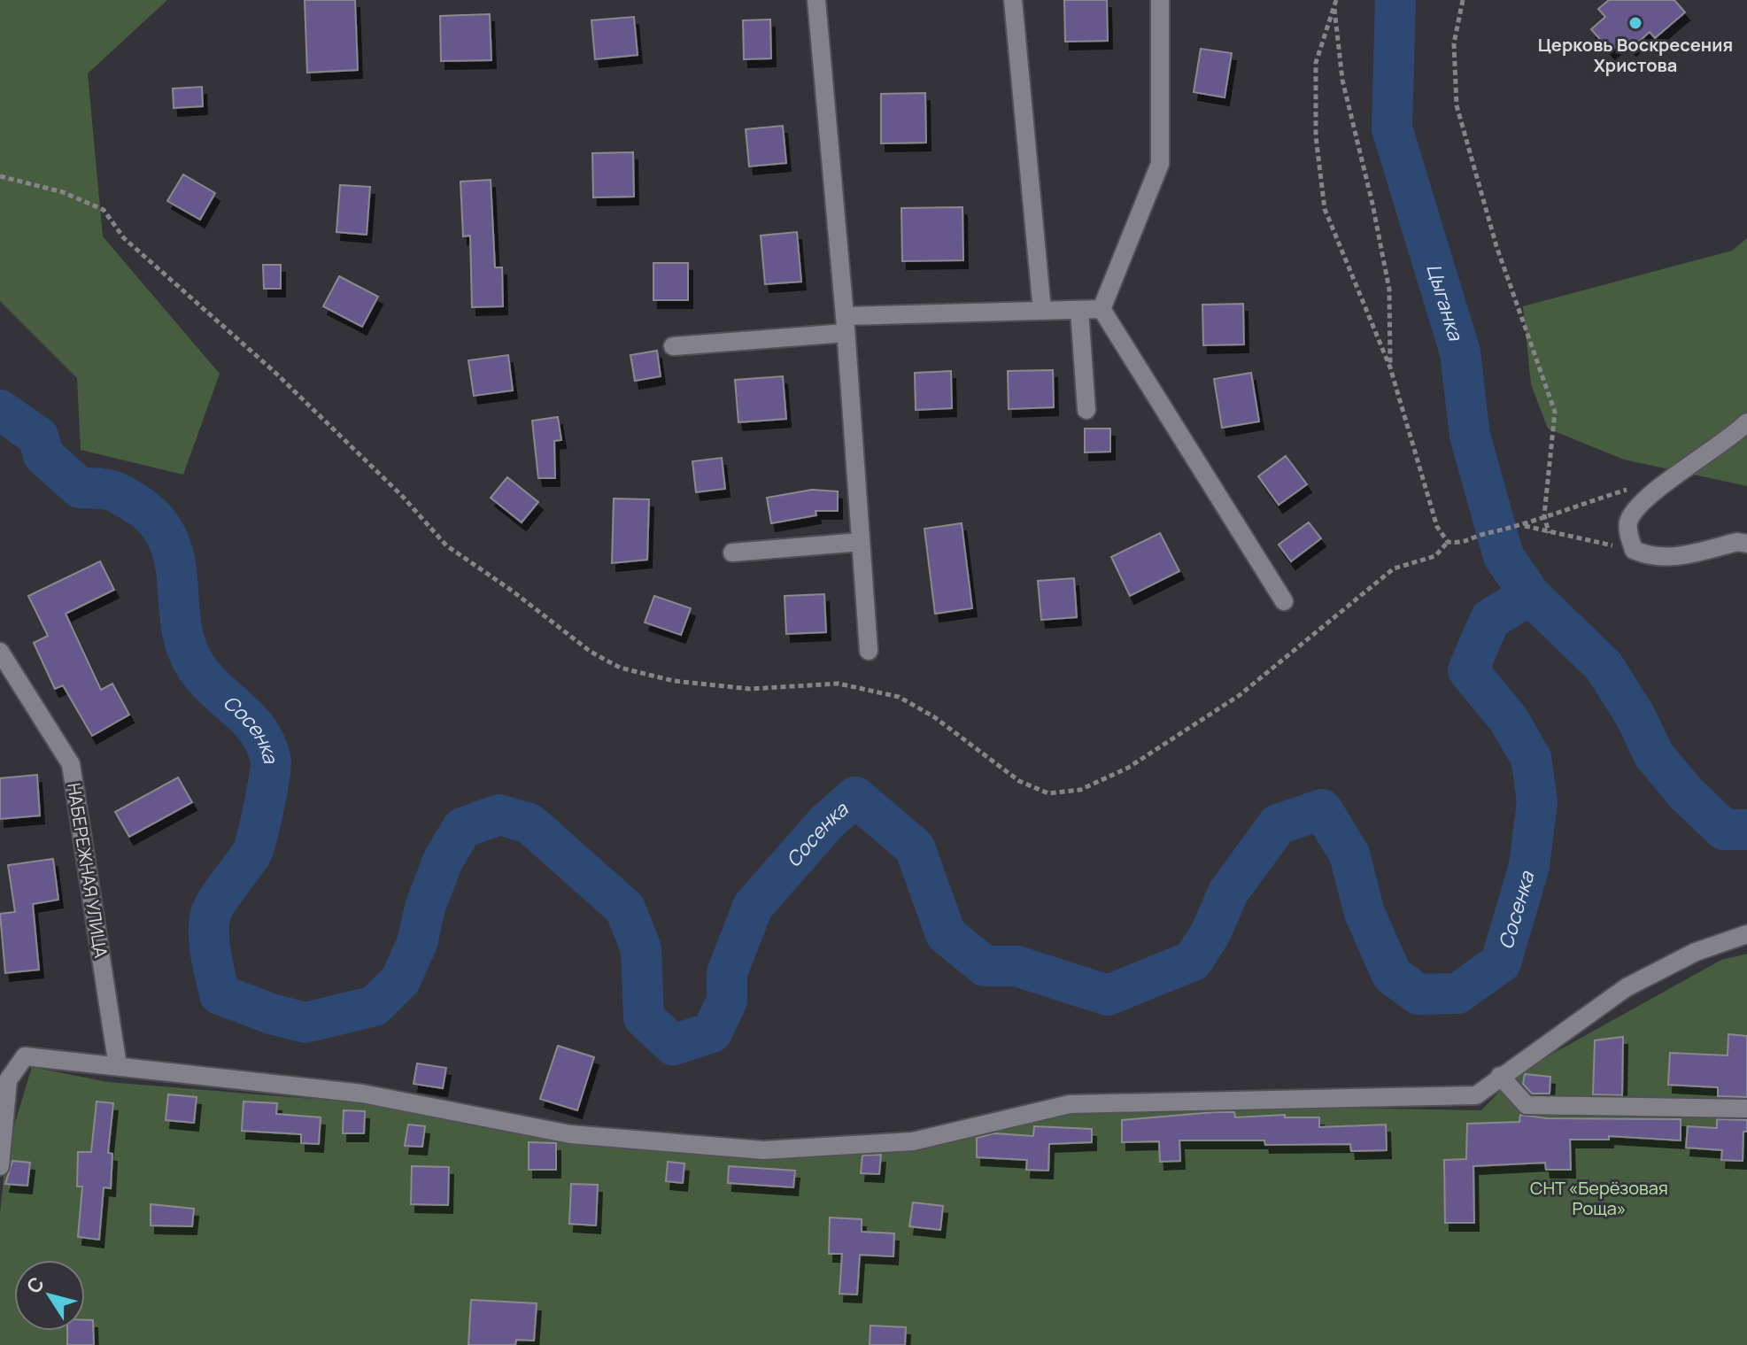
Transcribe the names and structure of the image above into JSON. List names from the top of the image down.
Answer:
{
  "streets": {
    "street": ["НАБЕРЕЖНАЯ УЛИЦА"]
  },
  "water": ["Цыганка", "Сосенка"],
  "parks": ["СНТ «Берёзовая Роща»"],
  "places": ["Церковь Воскресения Христова"],
  "north": "top left"
}
